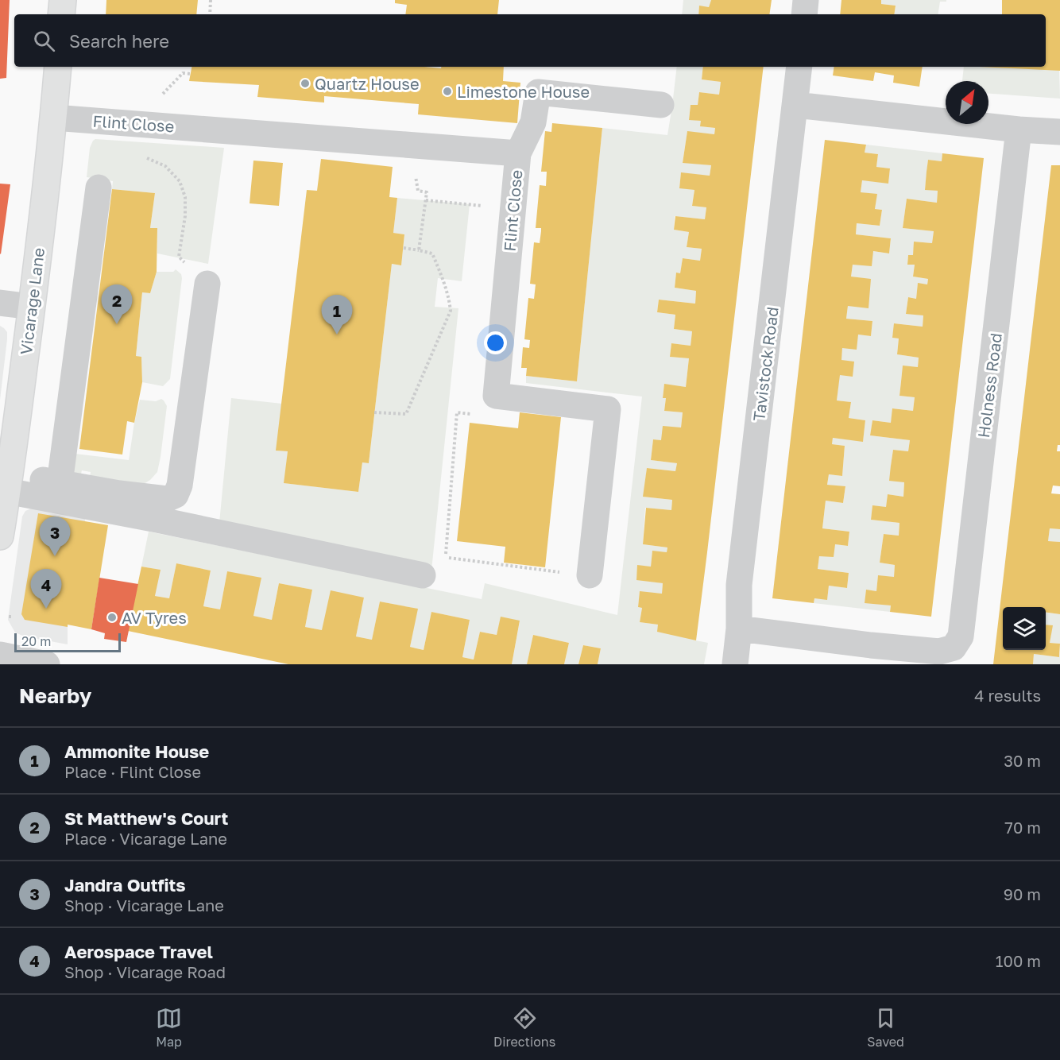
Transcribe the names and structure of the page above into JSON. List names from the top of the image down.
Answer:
{
  "streets": {
    "main road": ["Vicarage Lane"],
    "street": ["Flint Close", "Tavistock Road", "Holness Road"]
  },
  "crossings": [
    ["Flint Close", "Vicarage Lane"],
    ["Tavistock Road", "Holness Road"]
  ],
  "places": ["Quartz House", "Limestone House", "AV Tyres"],
  "scale_bar": "20 m",
  "north": "top right",
  "page": {
    "search": "Search here",
    "pins": [
      "2",
      "1",
      "3",
      "4"
    ],
    "scale": "20 m",
    "heading": ["Nearby", "4 results"],
    "list": [
      {
        "mark": "1",
        "name": "Ammonite House",
        "note": "Place · Flint Close",
        "value": "30 m"
      },
      {
        "mark": "2",
        "name": "St Matthew's Court",
        "note": "Place · Vicarage Lane",
        "value": "70 m"
      },
      {
        "mark": "3",
        "name": "Jandra Outfits",
        "note": "Shop · Vicarage Lane",
        "value": "90 m"
      },
      {
        "mark": "4",
        "name": "Aerospace Travel",
        "note": "Shop · Vicarage Road",
        "value": "100 m"
      }
    ],
    "nav": ["Map", "Directions", "Saved"]
  }
}
